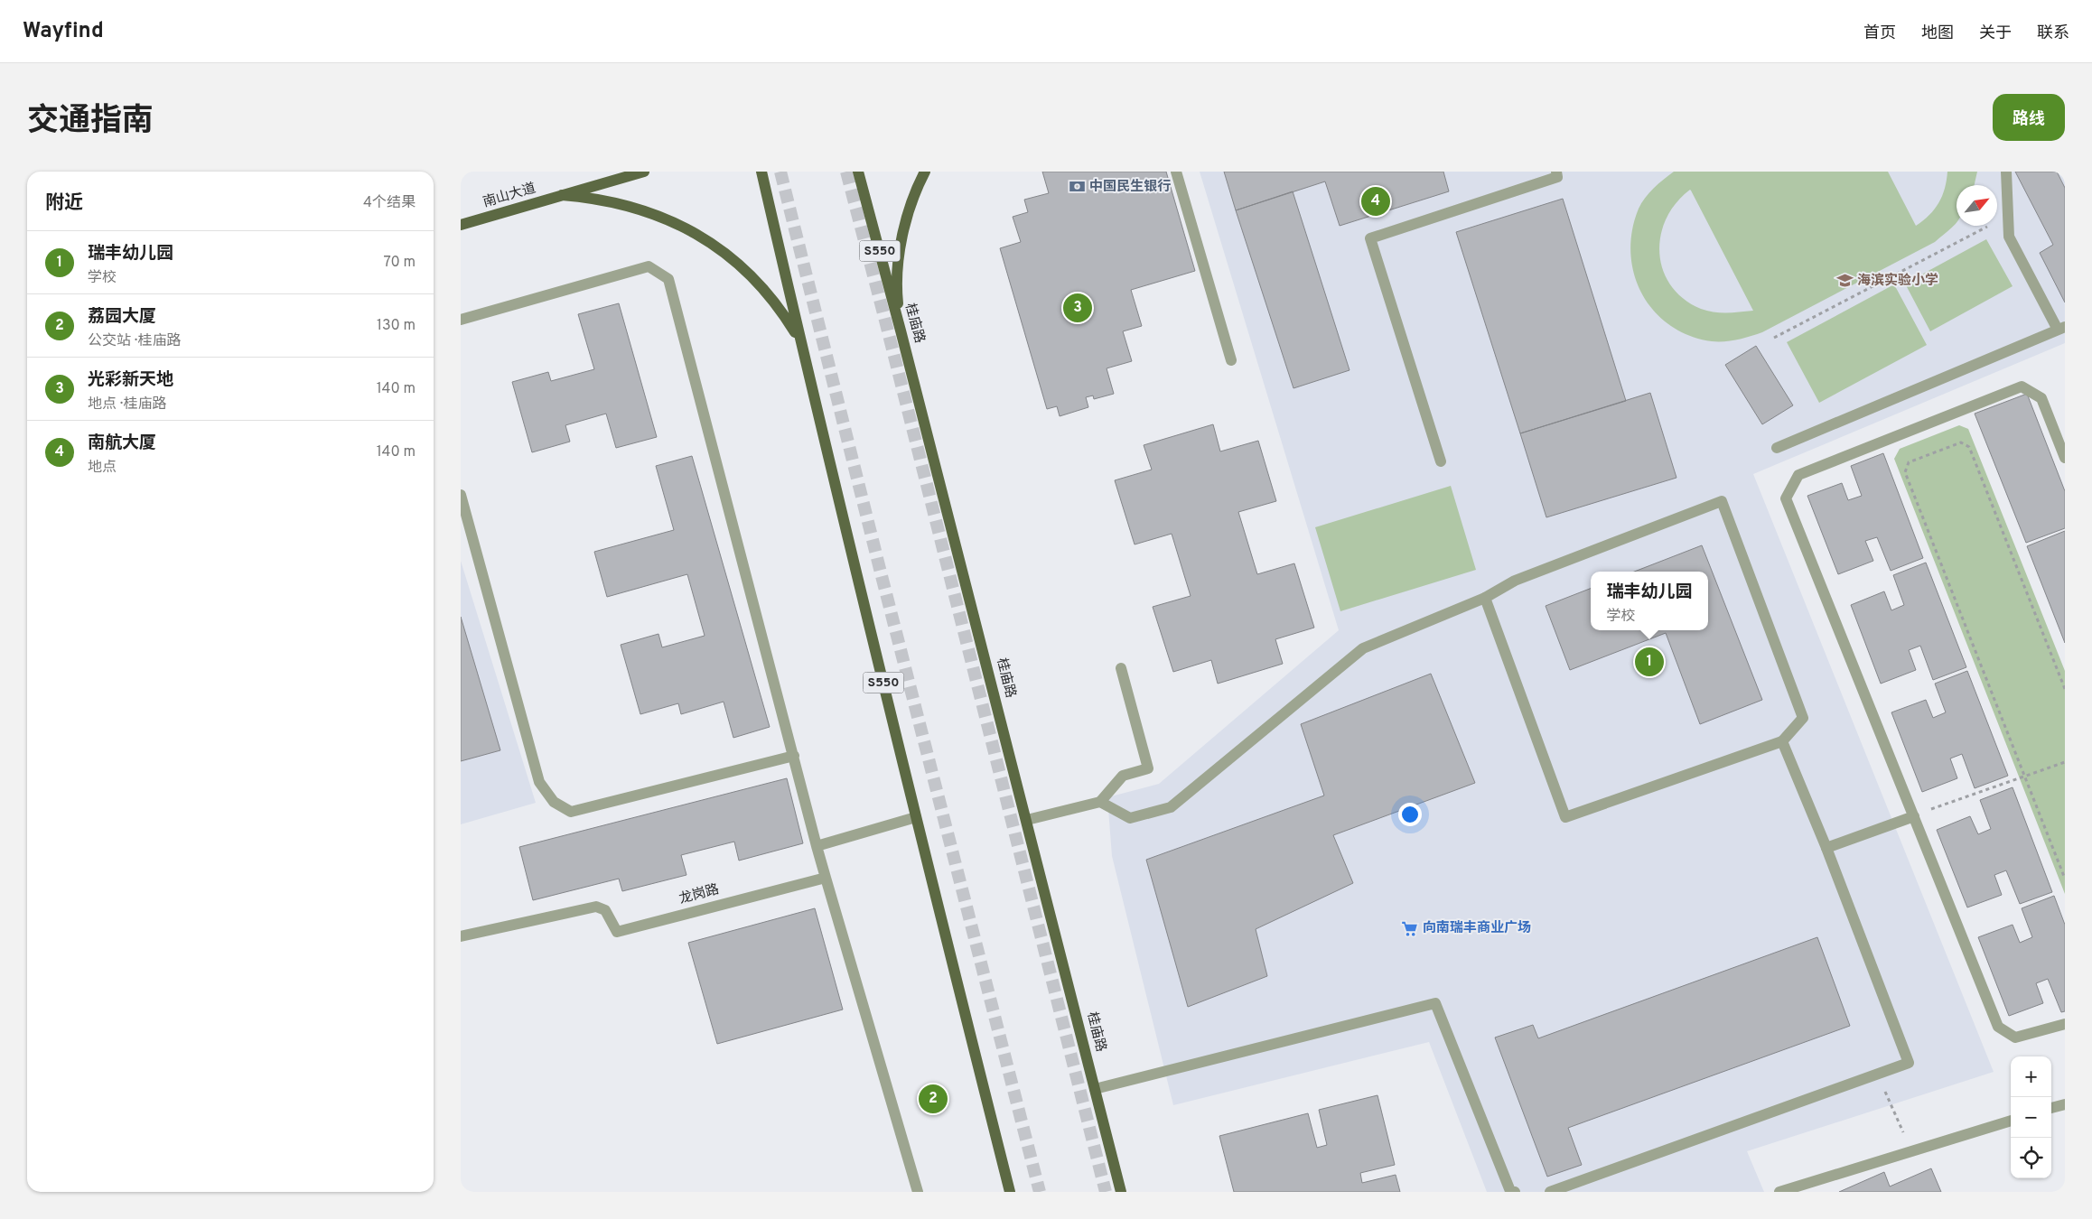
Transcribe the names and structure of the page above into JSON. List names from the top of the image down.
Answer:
{
  "streets": {
    "main road": ["南山大道", "S550", "桂庙路"],
    "street": ["龙岗路"]
  },
  "places": {
    "bank": ["中国民生银行"],
    "school or university": ["海滨实验小学"],
    "supermarket": ["向南瑞丰商业广场"]
  },
  "north": "top right",
  "page": {
    "header": "Wayfind",
    "nav": [
      "首页",
      "地图",
      "关于",
      "联系"
    ],
    "title": "交通指南",
    "buttons": "路线",
    "heading": ["附近", "4个结果"],
    "pins": [
      "4",
      "3",
      "1",
      "2"
    ],
    "list": [
      {
        "mark": "1",
        "name": "瑞丰幼儿园",
        "note": "学校",
        "value": "70 m"
      },
      {
        "mark": "2",
        "name": "荔园大厦",
        "note": "公交站 · 桂庙路",
        "value": "130 m"
      },
      {
        "mark": "3",
        "name": "光彩新天地",
        "note": "地点 · 桂庙路",
        "value": "140 m"
      },
      {
        "mark": "4",
        "name": "南航大厦",
        "note": "地点",
        "value": "140 m"
      }
    ],
    "popup": ["瑞丰幼儿园", "学校"],
    "map_buttons": ["+", "−"]
  }
}
